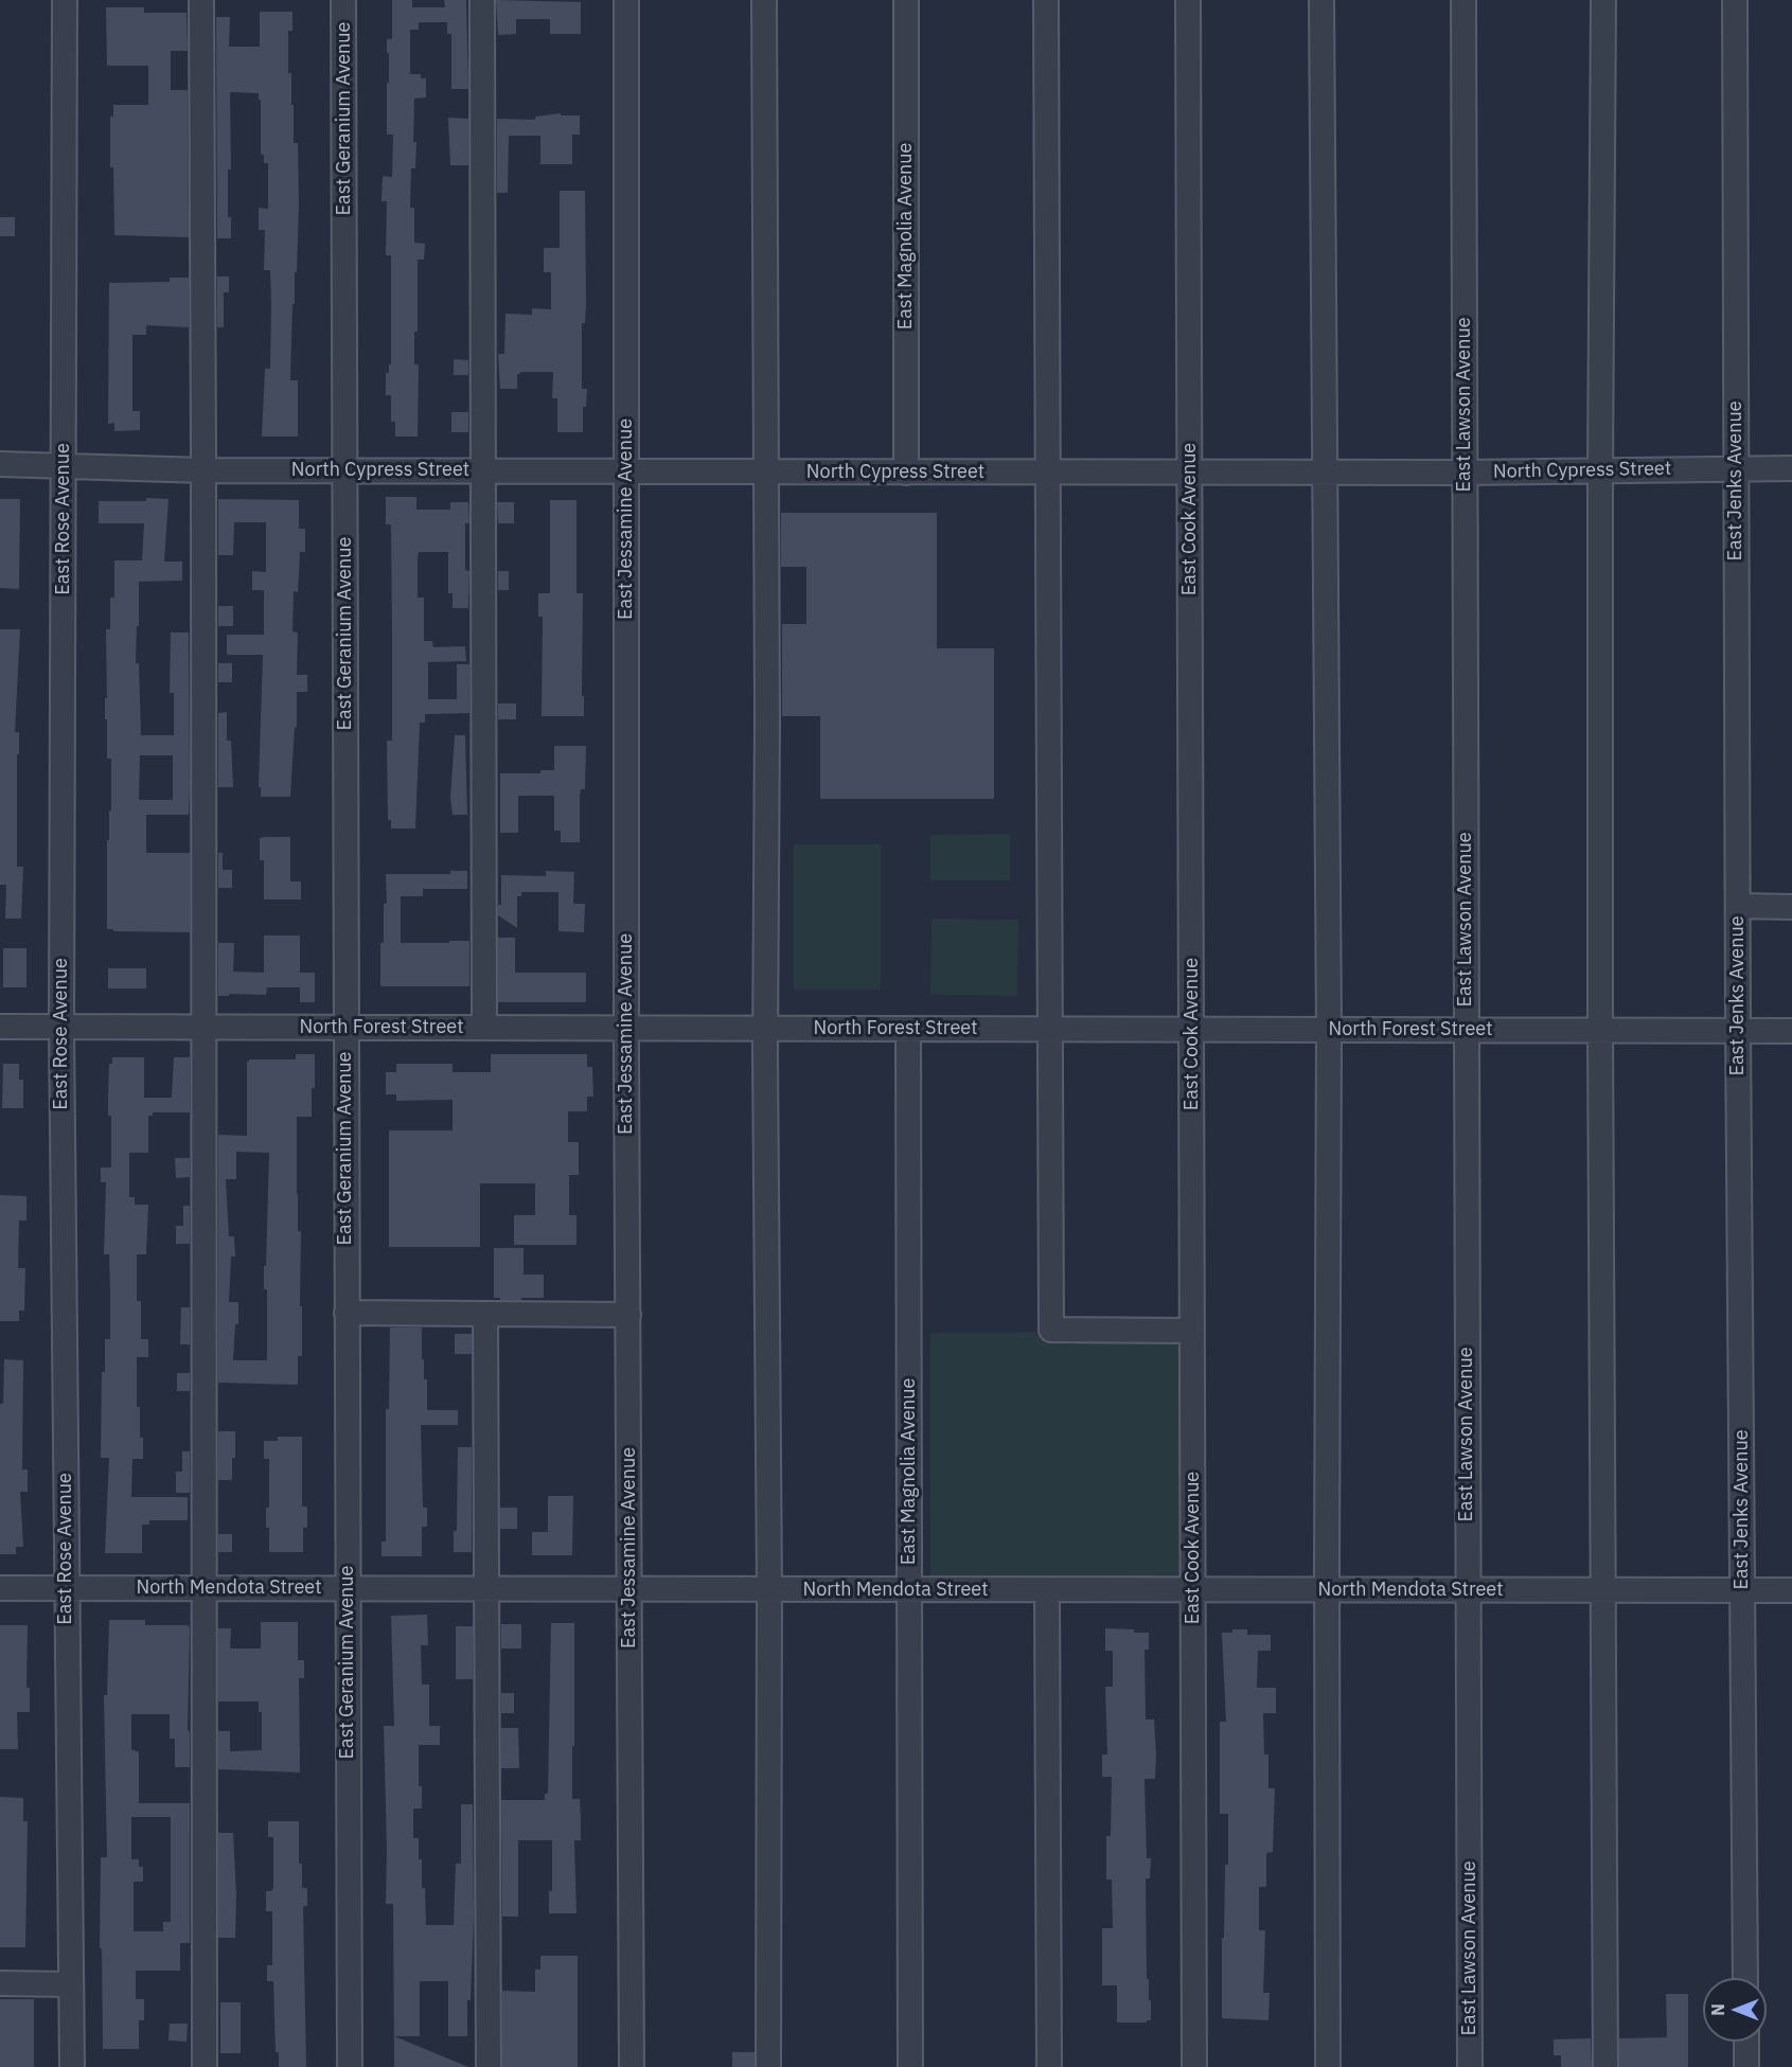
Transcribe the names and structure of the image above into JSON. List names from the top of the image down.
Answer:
{
  "streets": {
    "street": [
      "East Geranium Avenue",
      "East Magnolia Avenue",
      "East Lawson Avenue",
      "North Cypress Street",
      "East Jenks Avenue",
      "East Rose Avenue",
      "East Jessamine Avenue",
      "East Cook Avenue",
      "North Forest Street",
      "North Mendota Street"
    ]
  },
  "crossings": [
    ["East Geranium Avenue", "North Cypress Street"],
    ["East Geranium Avenue", "North Forest Street"],
    ["East Geranium Avenue", "North Mendota Street"],
    ["East Magnolia Avenue", "North Cypress Street"],
    ["East Magnolia Avenue", "North Forest Street"],
    ["East Magnolia Avenue", "North Mendota Street"],
    ["East Lawson Avenue", "North Cypress Street"],
    ["East Lawson Avenue", "North Forest Street"],
    ["East Lawson Avenue", "North Mendota Street"],
    ["North Cypress Street", "East Jenks Avenue"],
    ["North Cypress Street", "East Rose Avenue"],
    ["North Cypress Street", "East Jessamine Avenue"],
    ["North Cypress Street", "East Cook Avenue"],
    ["East Jenks Avenue", "North Forest Street"],
    ["East Jenks Avenue", "North Mendota Street"],
    ["East Rose Avenue", "North Forest Street"],
    ["East Rose Avenue", "North Mendota Street"],
    ["East Jessamine Avenue", "North Forest Street"],
    ["East Jessamine Avenue", "North Mendota Street"],
    ["East Cook Avenue", "North Forest Street"],
    ["East Cook Avenue", "North Mendota Street"]
  ],
  "north": "left"
}
